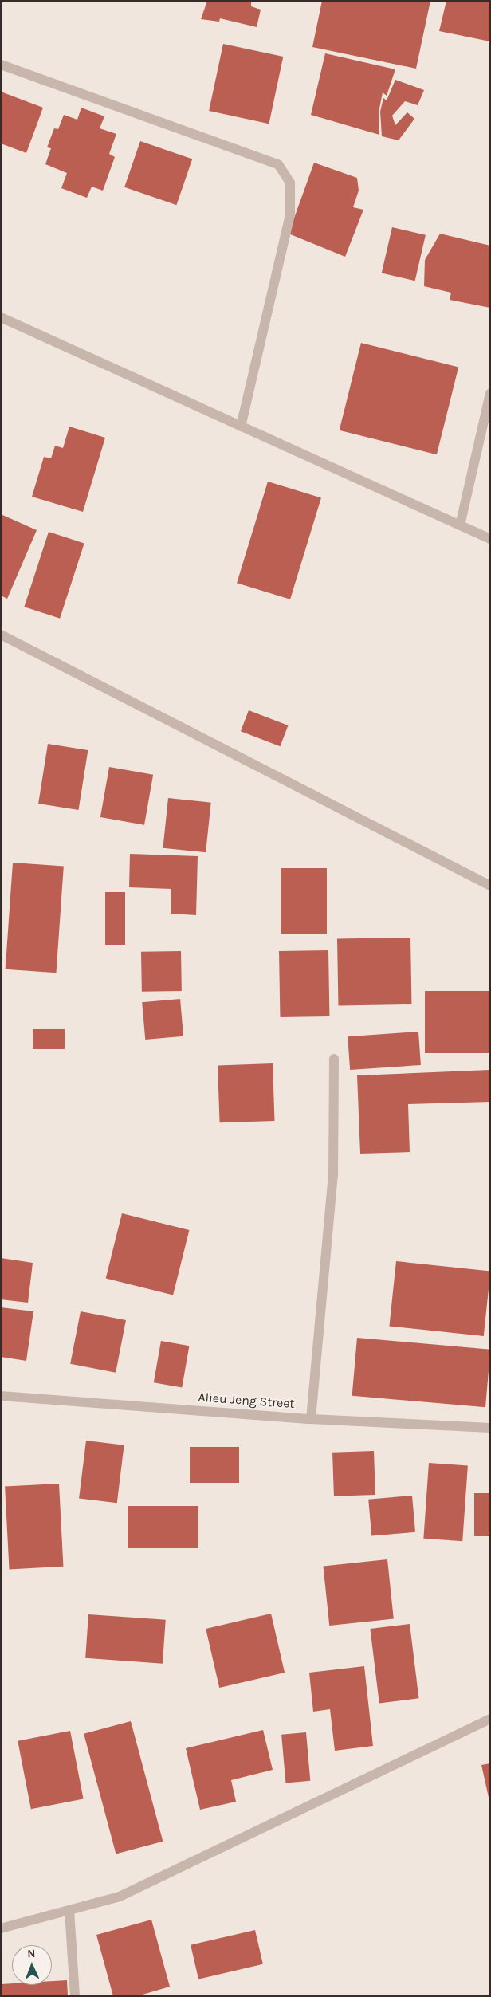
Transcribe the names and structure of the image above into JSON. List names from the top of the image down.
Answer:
{
  "streets": {
    "street": ["Alieu Jeng Street"]
  },
  "north": "top"
}
